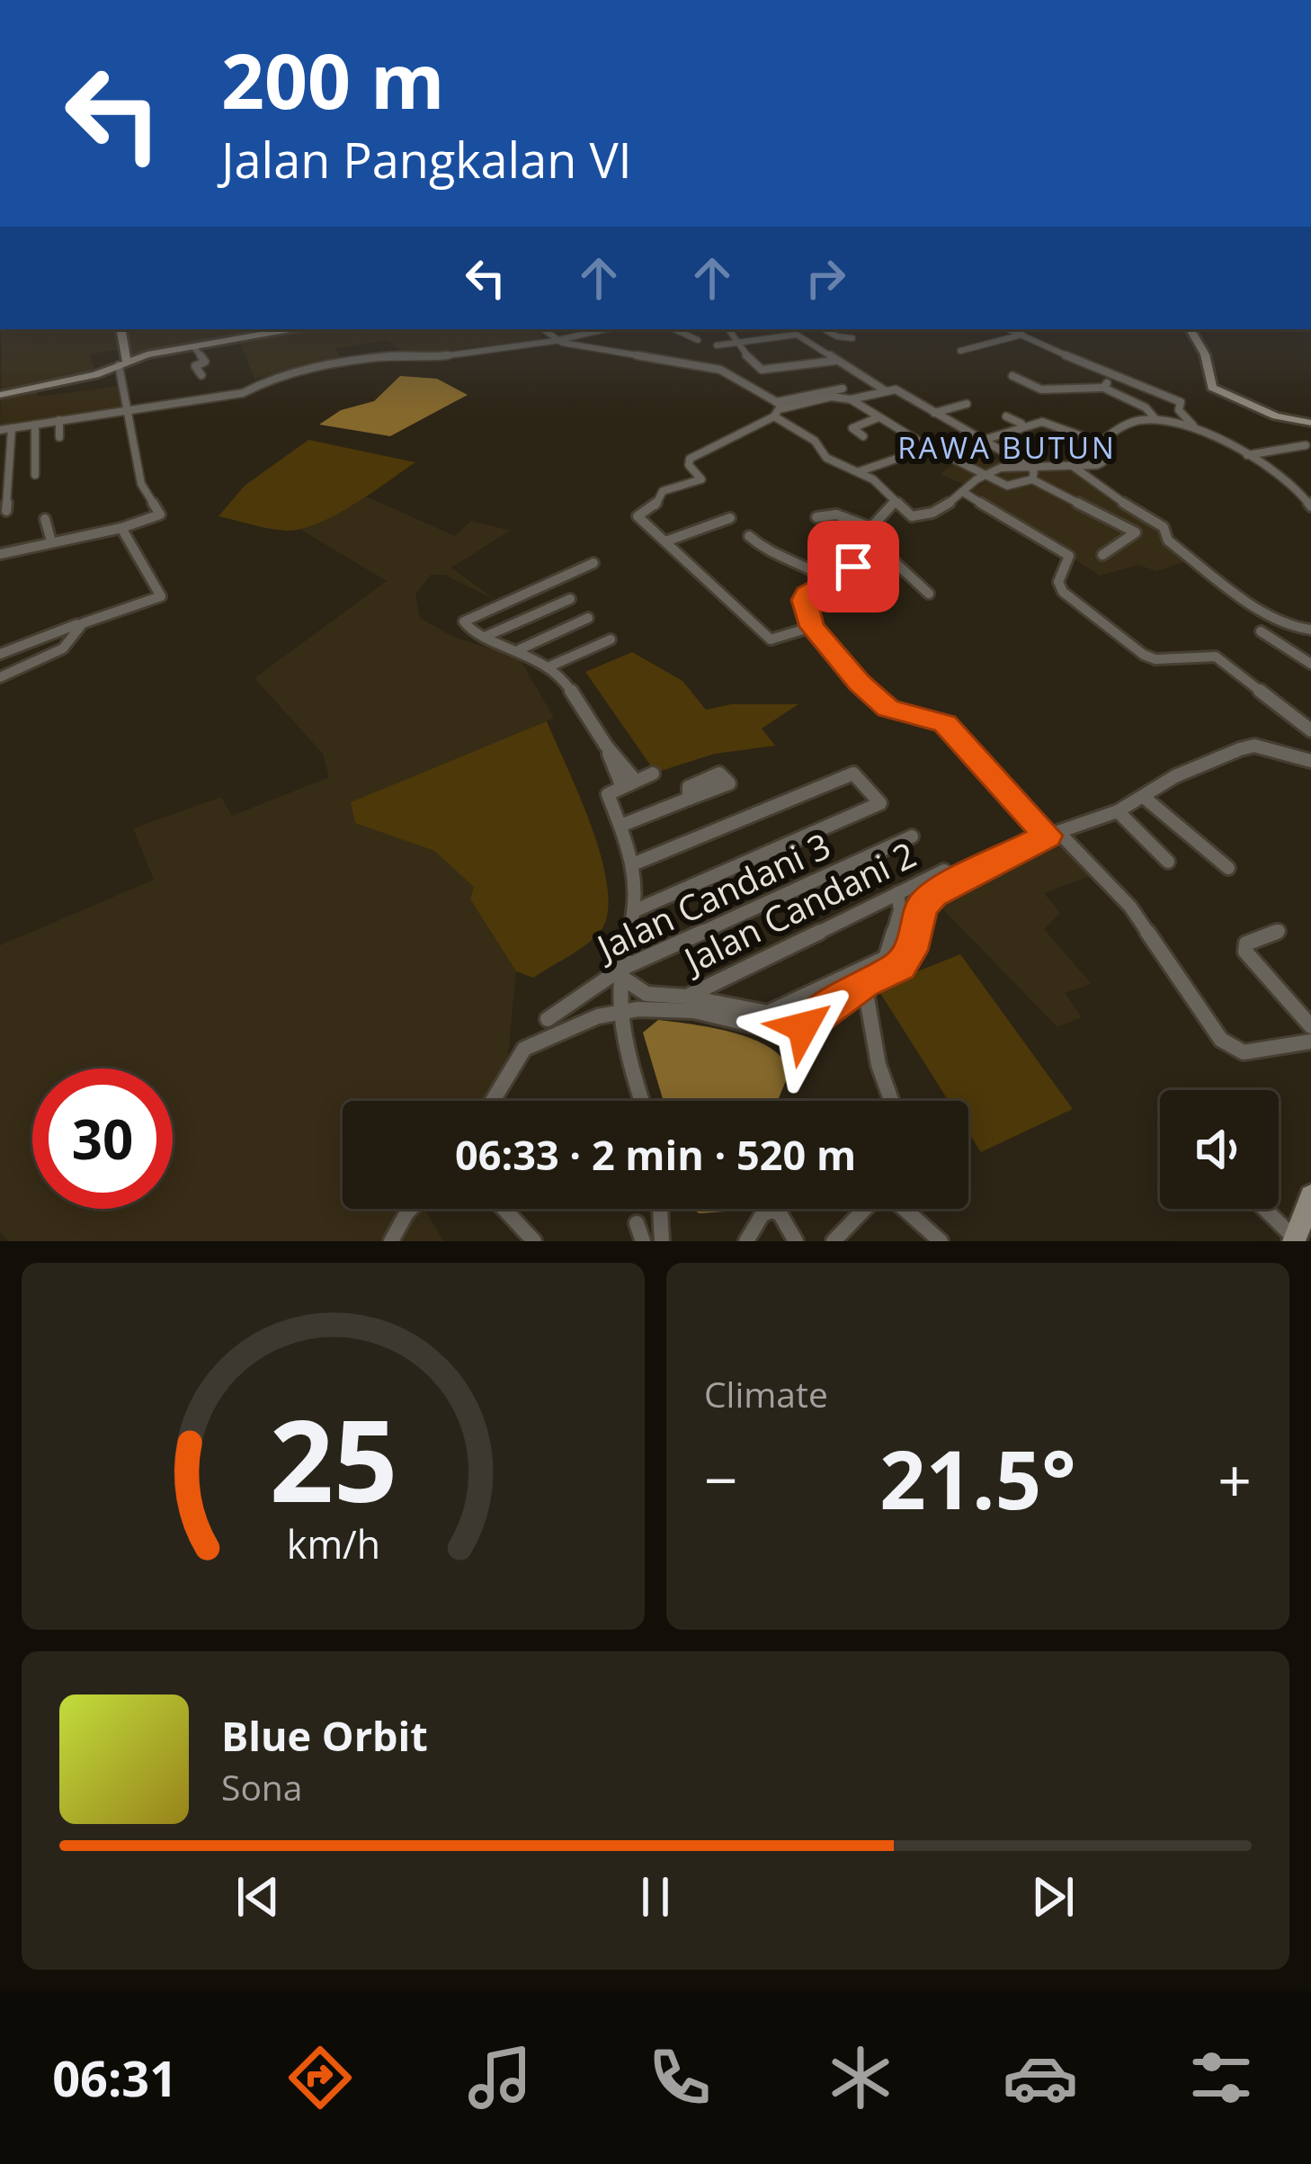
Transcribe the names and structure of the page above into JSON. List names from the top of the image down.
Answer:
{
  "streets": {
    "street": ["Jalan Candani 3", "Jalan Candani 2"]
  },
  "crossings": [
    ["Jalan Candani 3", "Jalan Candani 2"]
  ],
  "districts": ["RAWA BUTUN"],
  "page": {
    "turn": ["200 m", "Jalan Pangkalan VI"],
    "limit": "30",
    "trip": "06:33 · 2 min · 520 m",
    "tile": "Climate",
    "heat": ["−", "21.5°", "+"],
    "song": ["Blue Orbit", "Sona"],
    "tabs": "06:31",
    "gauge": ["25", "km/h"]
  }
}
